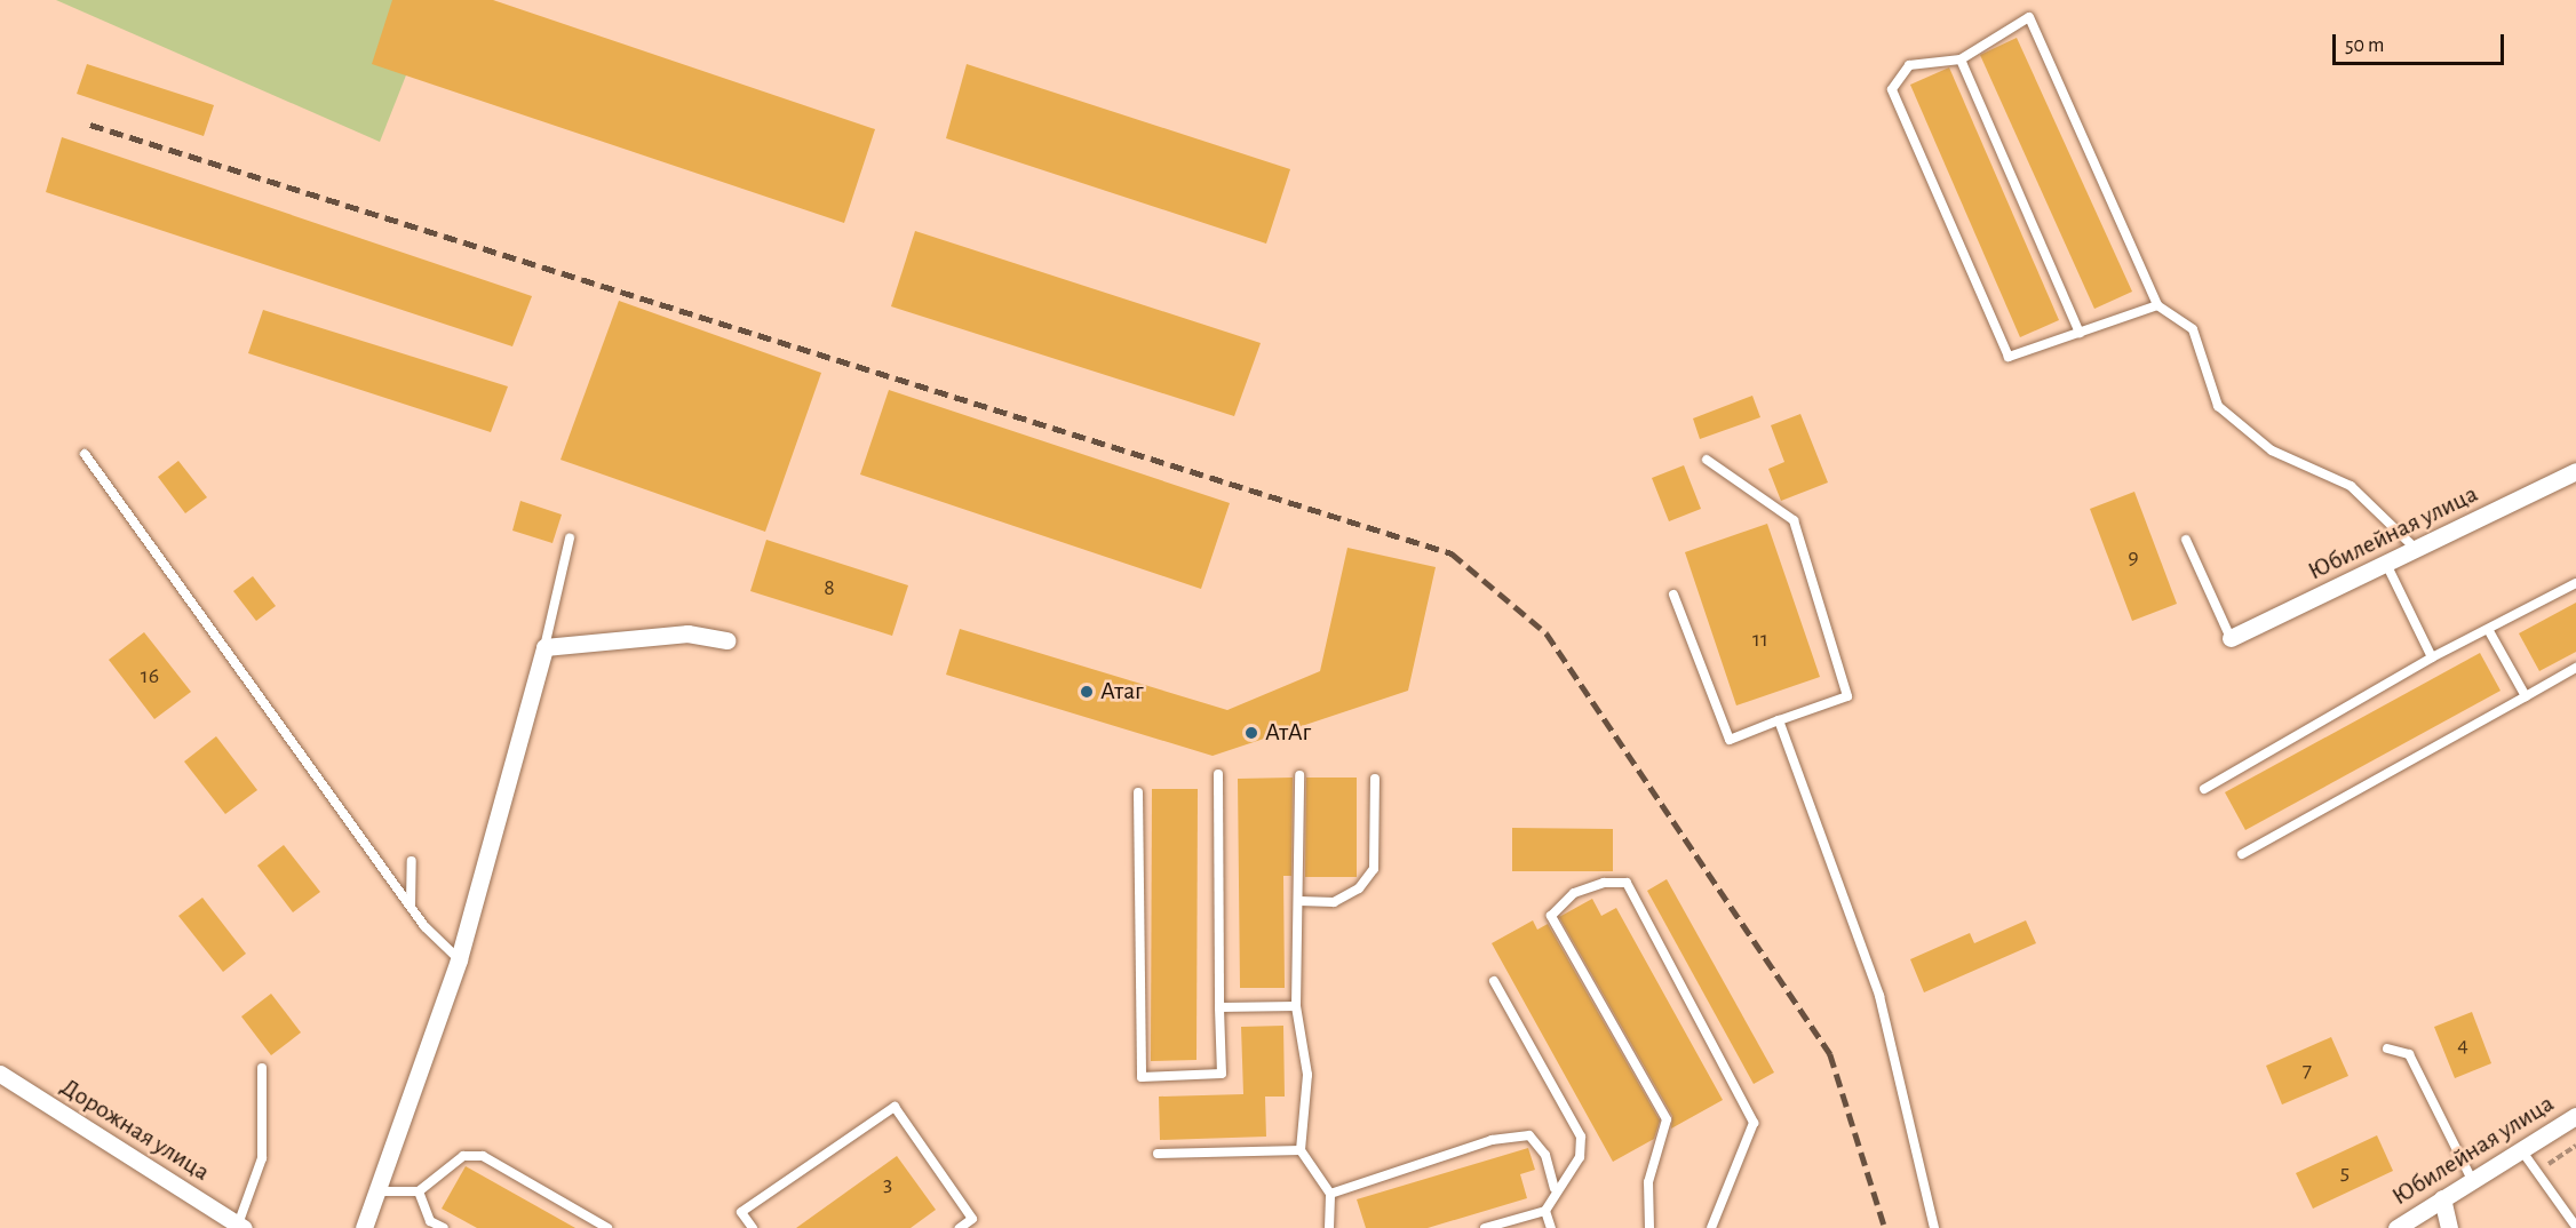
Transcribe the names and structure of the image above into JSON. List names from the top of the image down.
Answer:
{
  "streets": {
    "street": ["Юбилейная улица", "Дорожная улица"]
  },
  "places": ["Атаг", "АтАг"],
  "house_numbers": [
    "9",
    "8",
    "11",
    "16",
    "4",
    "7",
    "5",
    "3"
  ],
  "scale_bar": "50 m"
}
